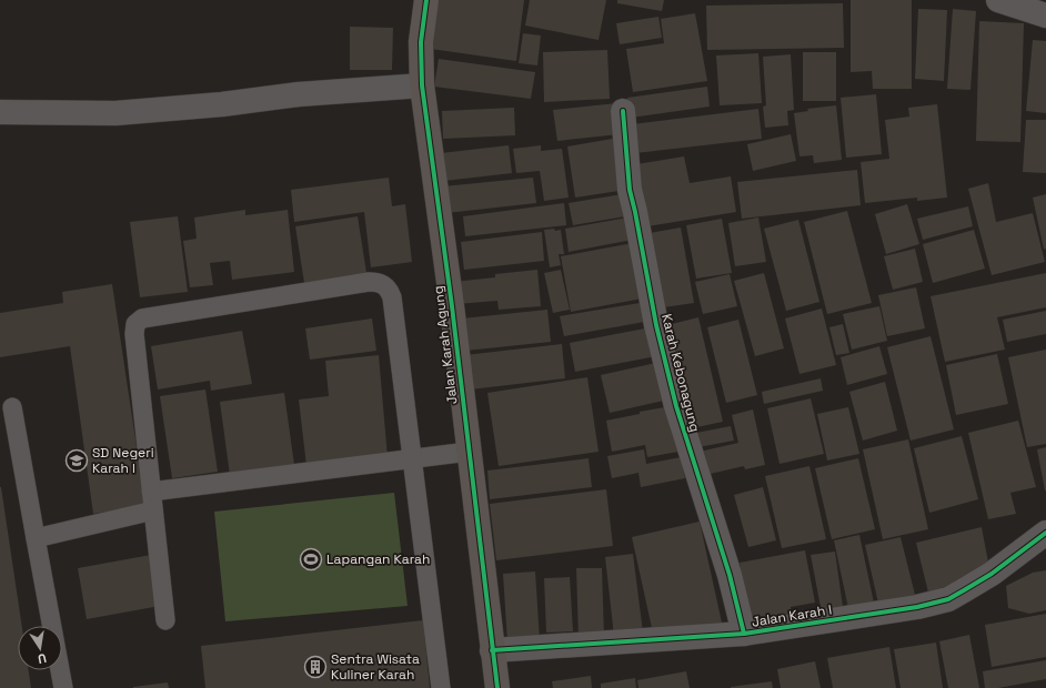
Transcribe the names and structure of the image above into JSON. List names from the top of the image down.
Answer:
{
  "streets": {
    "street": ["Jalan Karah Agung", "Karah Kebonagung", "Jalan Karah I"]
  },
  "crossings": [
    ["Jalan Karah Agung", "Jalan Karah I"],
    ["Karah Kebonagung", "Jalan Karah I"]
  ],
  "places": {
    "school or university": ["SD Negeri Karah I"],
    "sports": ["Lapangan Karah"],
    "building": ["Sentra Wisata Kuliner Karah"]
  },
  "north": "bottom"
}
